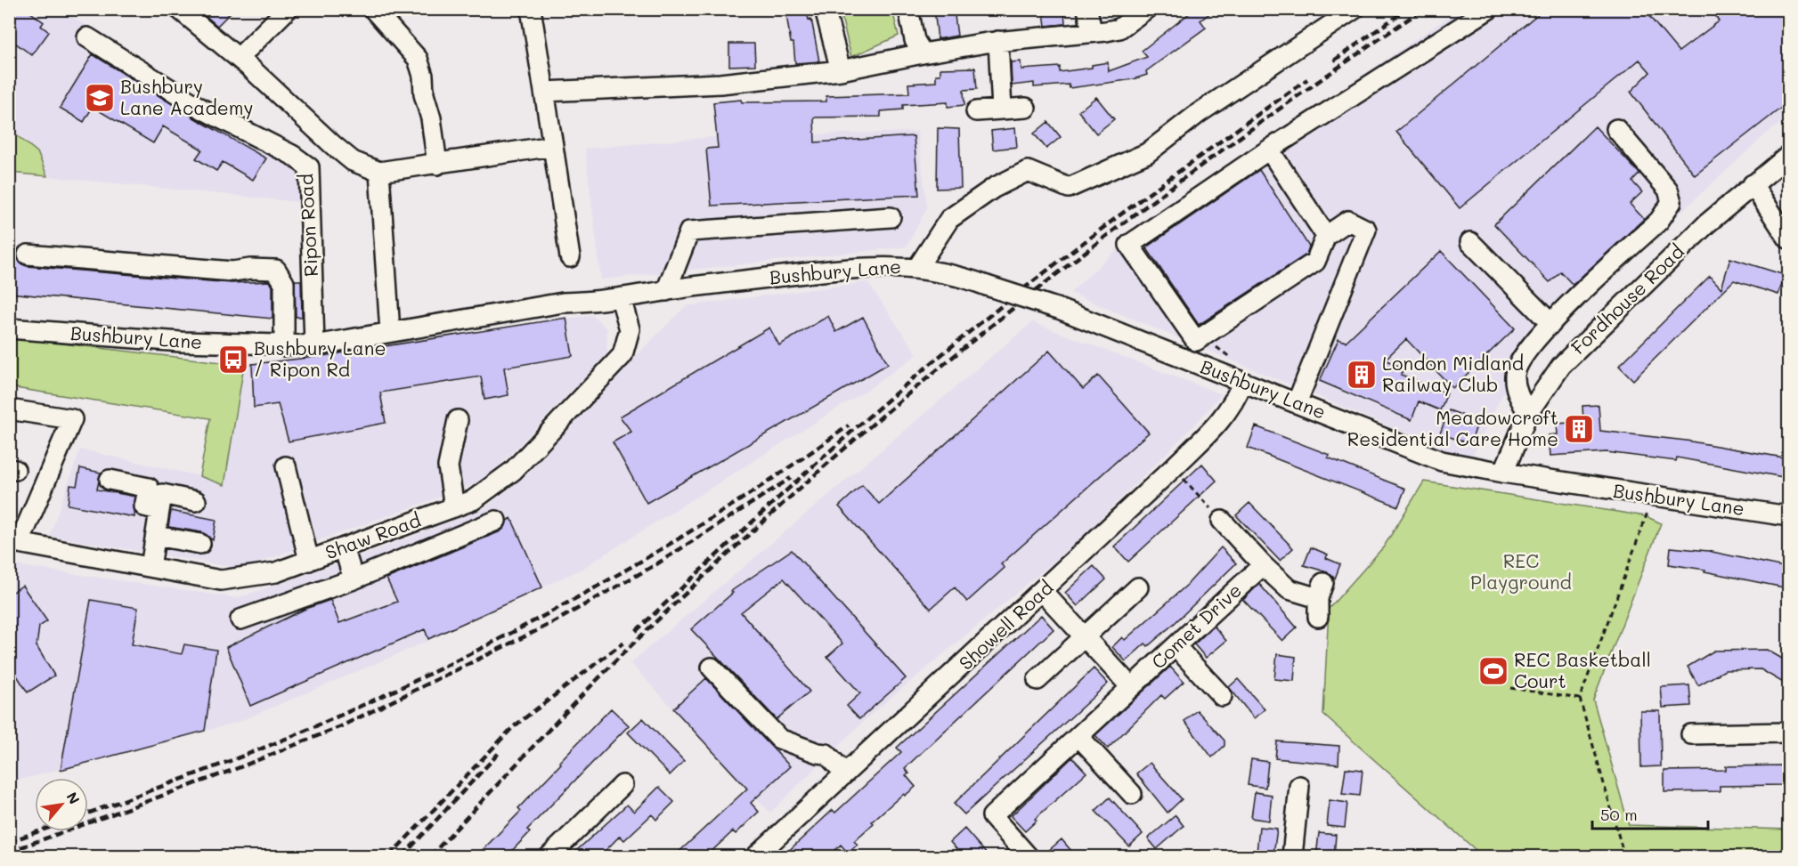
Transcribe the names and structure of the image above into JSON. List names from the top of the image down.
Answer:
{
  "streets": {
    "street": [
      "Ripon Road",
      "Bushbury Lane",
      "Fordhouse Road",
      "Shaw Road",
      "Showell Road",
      "Comet Drive"
    ]
  },
  "crossings": [
    ["Ripon Road", "Bushbury Lane"],
    ["Bushbury Lane", "Fordhouse Road"],
    ["Bushbury Lane", "Shaw Road"],
    ["Bushbury Lane", "Showell Road"]
  ],
  "parks": ["REC Playground"],
  "places": {
    "school or university": ["Bushbury Lane Academy"],
    "bus stop": ["Bushbury Lane / Ripon Rd"],
    "building": ["London Midland Railway Club", "Meadowcroft Residential Care Home"],
    "sports": ["REC Basketball Court"]
  },
  "scale_bar": "50 m",
  "north": "top right"
}
